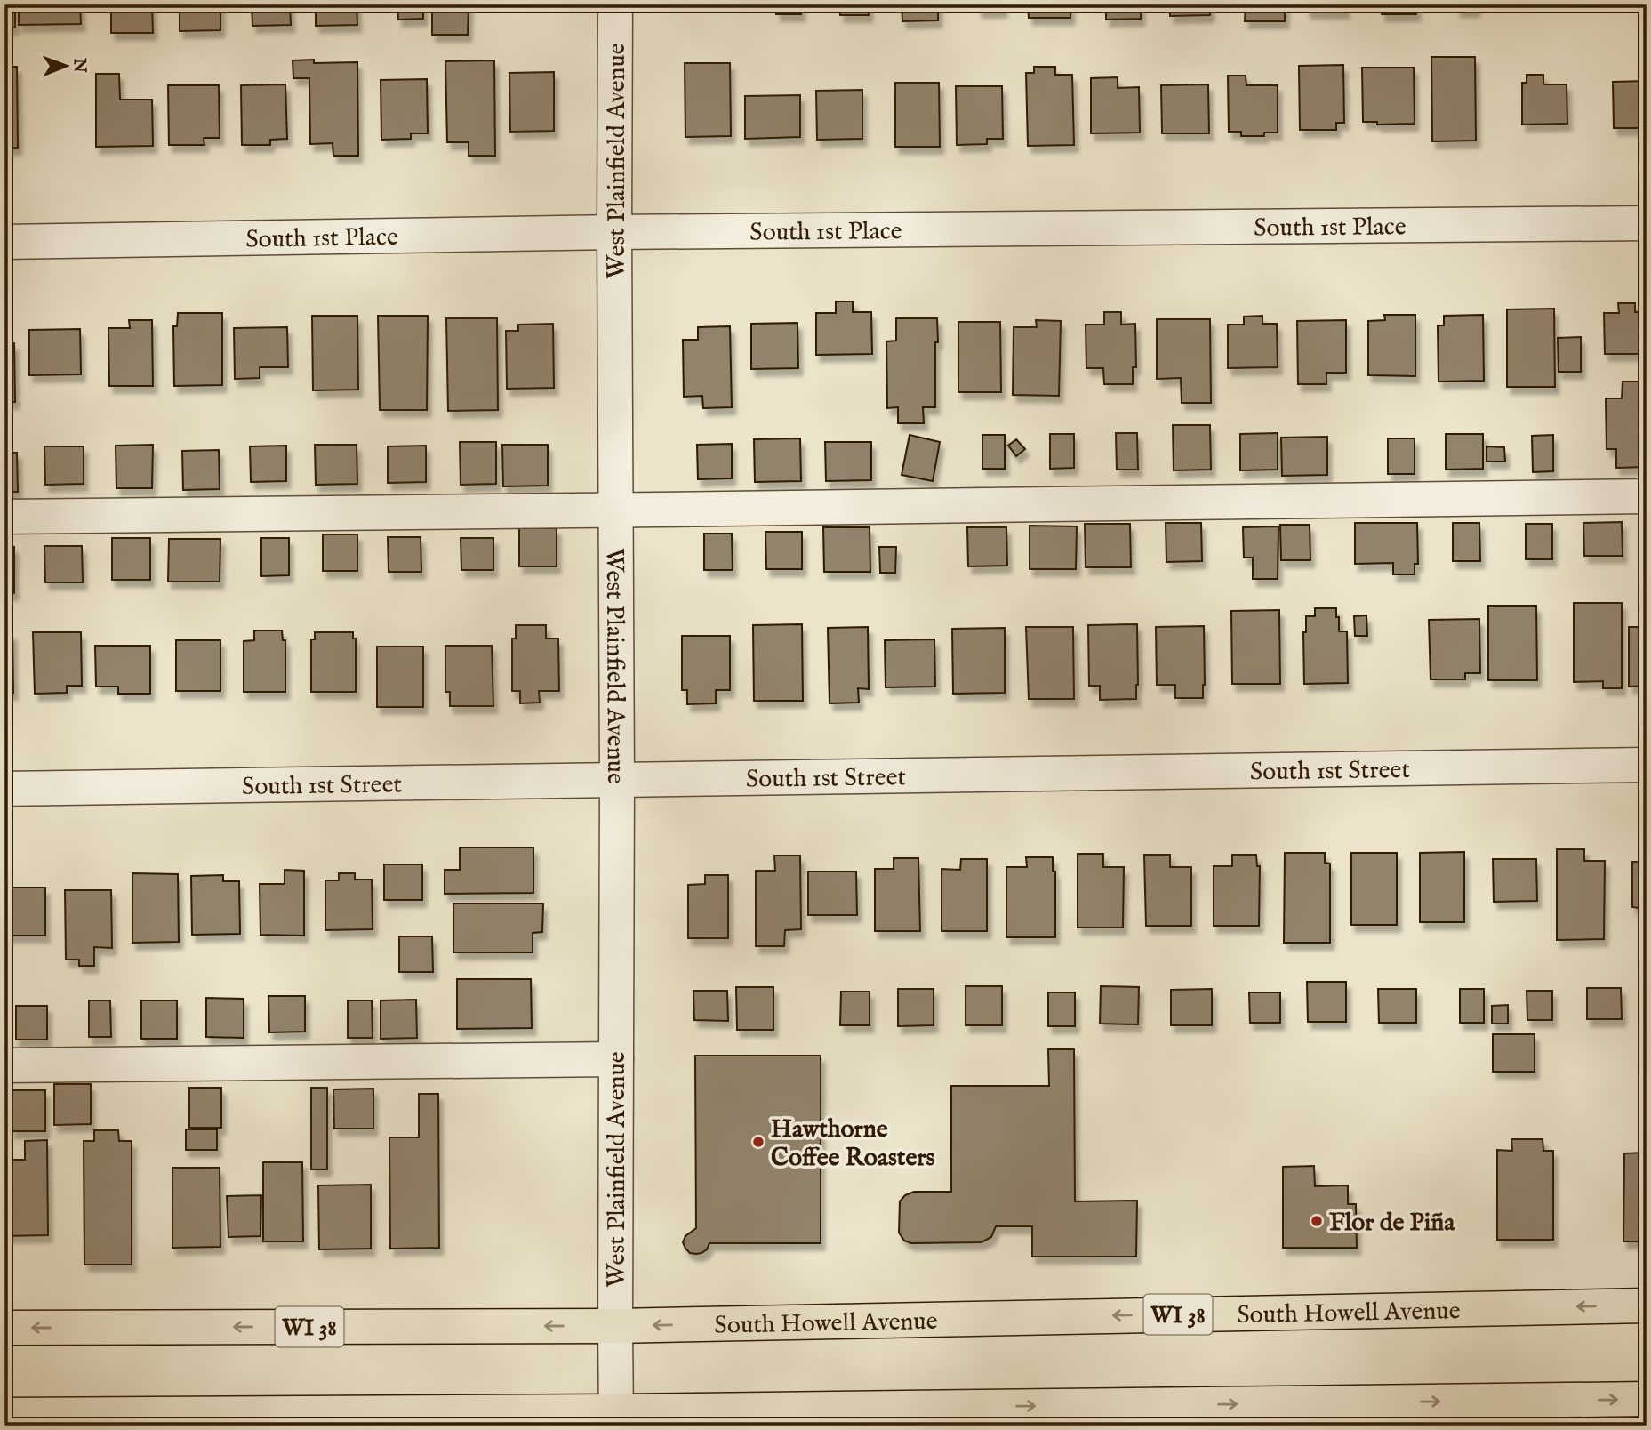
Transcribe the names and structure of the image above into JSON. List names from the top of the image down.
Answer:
{
  "streets": {
    "main road": ["South Howell Avenue", "WI 38"],
    "street": ["West Plainfield Avenue", "South 1st Place", "South 1st Street"]
  },
  "crossings": [
    ["West Plainfield Avenue", "South 1st Place"],
    ["West Plainfield Avenue", "South 1st Street"],
    ["West Plainfield Avenue", "South Howell Avenue"]
  ],
  "places": ["Hawthorne Coffee Roasters", "Flor de Piña"],
  "north": "right"
}
